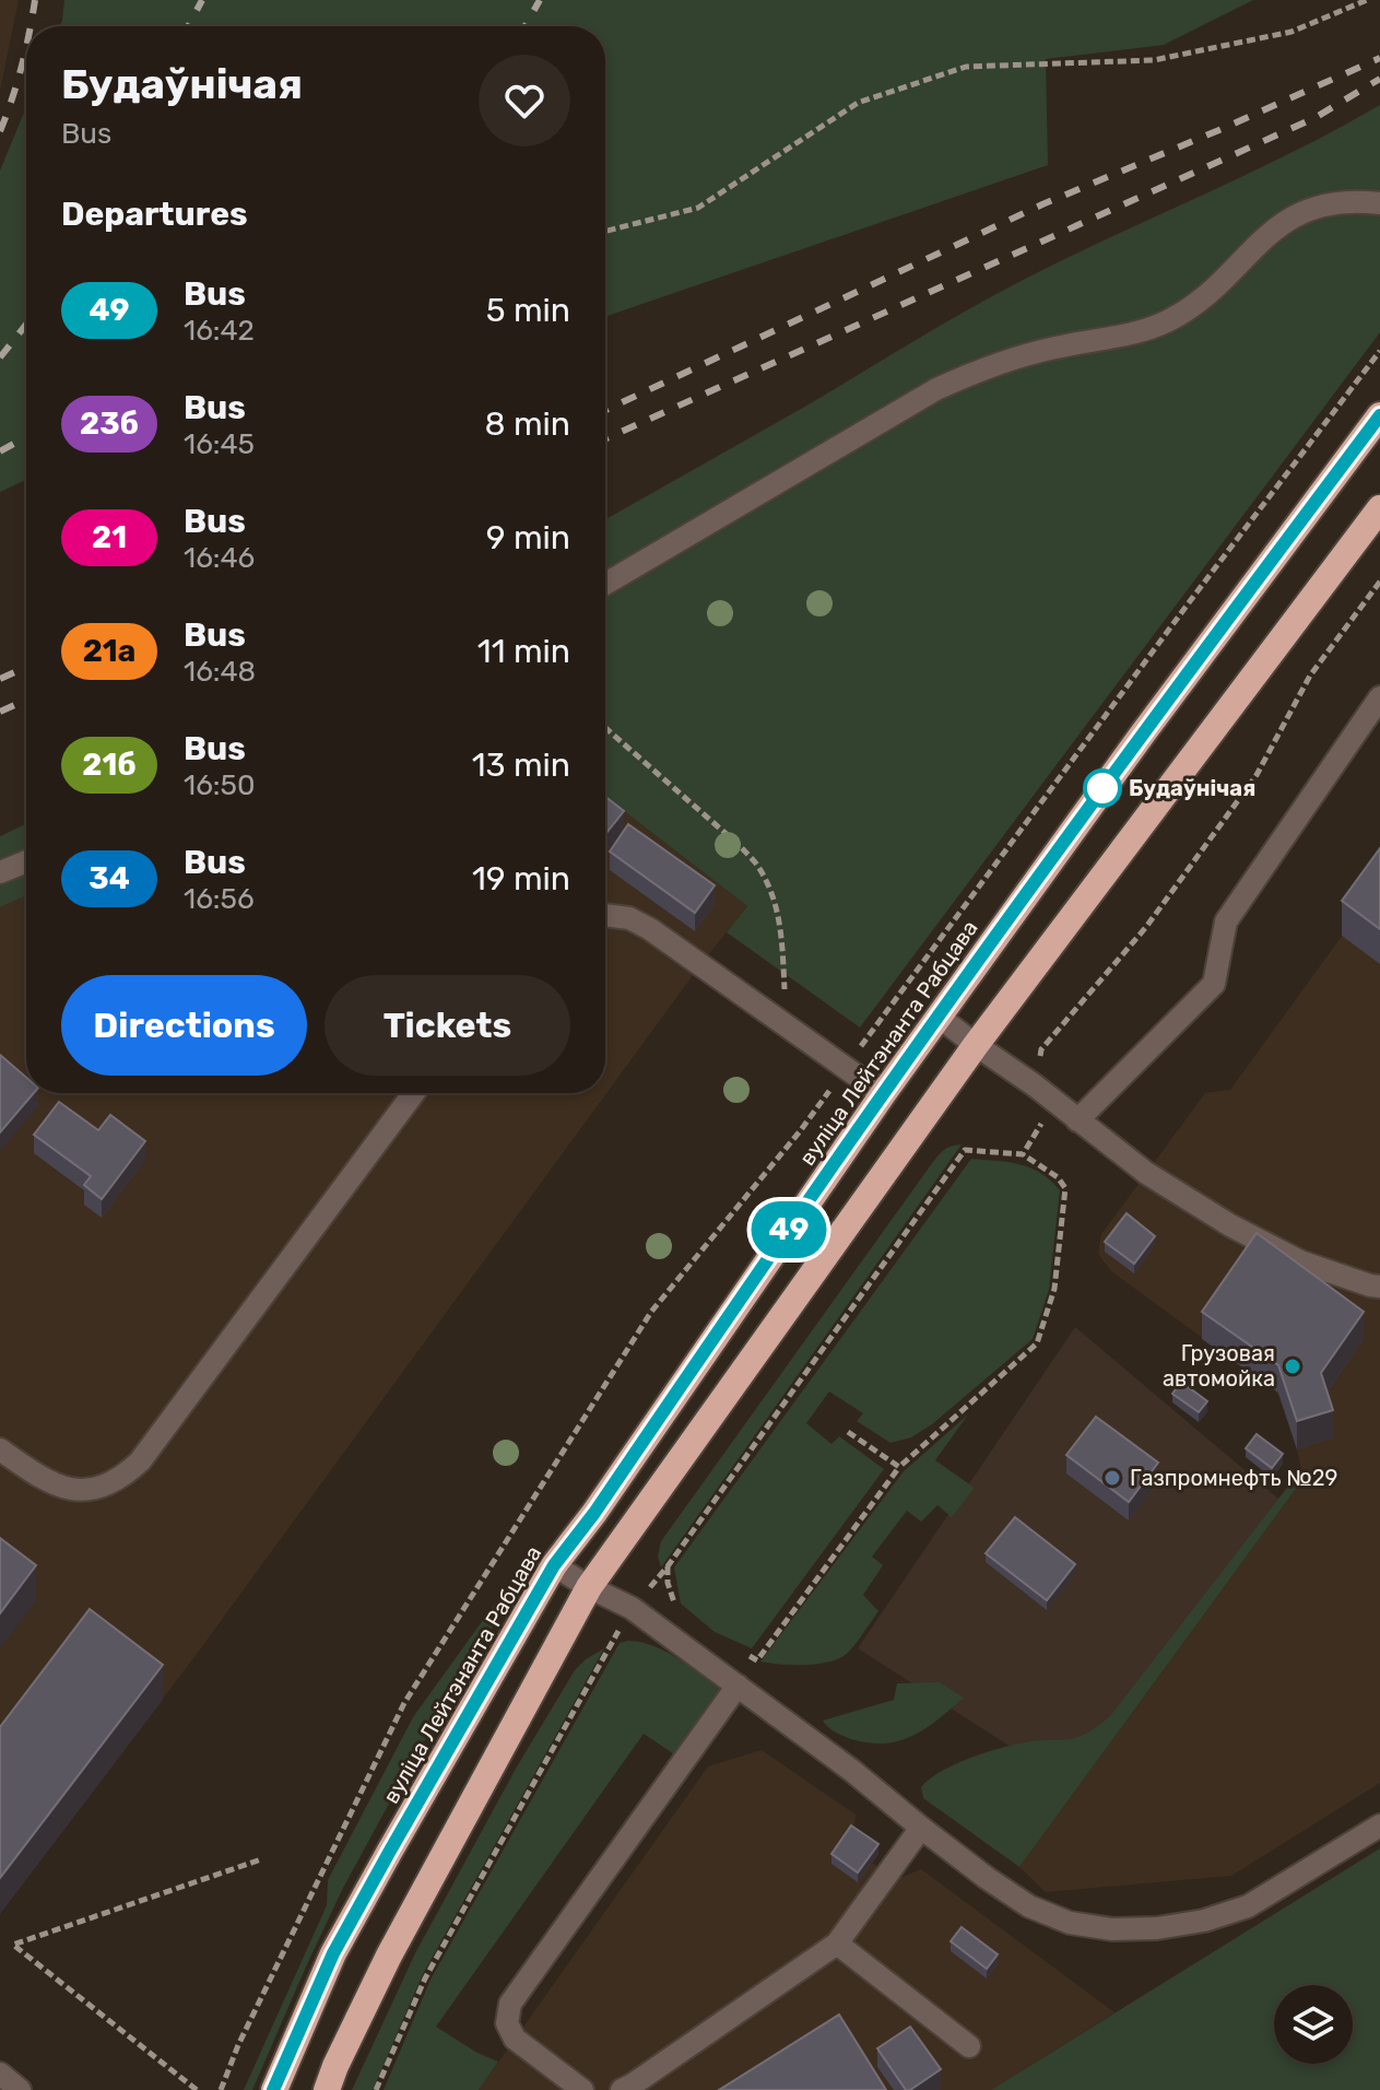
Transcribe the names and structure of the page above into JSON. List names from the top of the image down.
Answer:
{
  "streets": {
    "highway": ["вуліца Лейтэнанта Рабцава"]
  },
  "places": ["Будаўнічая", "Грузовая автомойка", "Газпромнефть №29"],
  "lines": ["bus line 49"],
  "page": {
    "on_map": "49",
    "heading": [
      ["Будаўнічая", "Bus"],
      "Departures"
    ],
    "list": [
      {
        "mark": "49",
        "name": "Bus",
        "note": "16:42",
        "value": "5 min"
      },
      {
        "mark": "23б",
        "name": "Bus",
        "note": "16:45",
        "value": "8 min"
      },
      {
        "mark": "21",
        "name": "Bus",
        "note": "16:46",
        "value": "9 min"
      },
      {
        "mark": "21а",
        "name": "Bus",
        "note": "16:48",
        "value": "11 min"
      },
      {
        "mark": "21б",
        "name": "Bus",
        "note": "16:50",
        "value": "13 min"
      },
      {
        "mark": "34",
        "name": "Bus",
        "note": "16:56",
        "value": "19 min"
      }
    ],
    "buttons": ["Directions", "Tickets"]
  }
}
